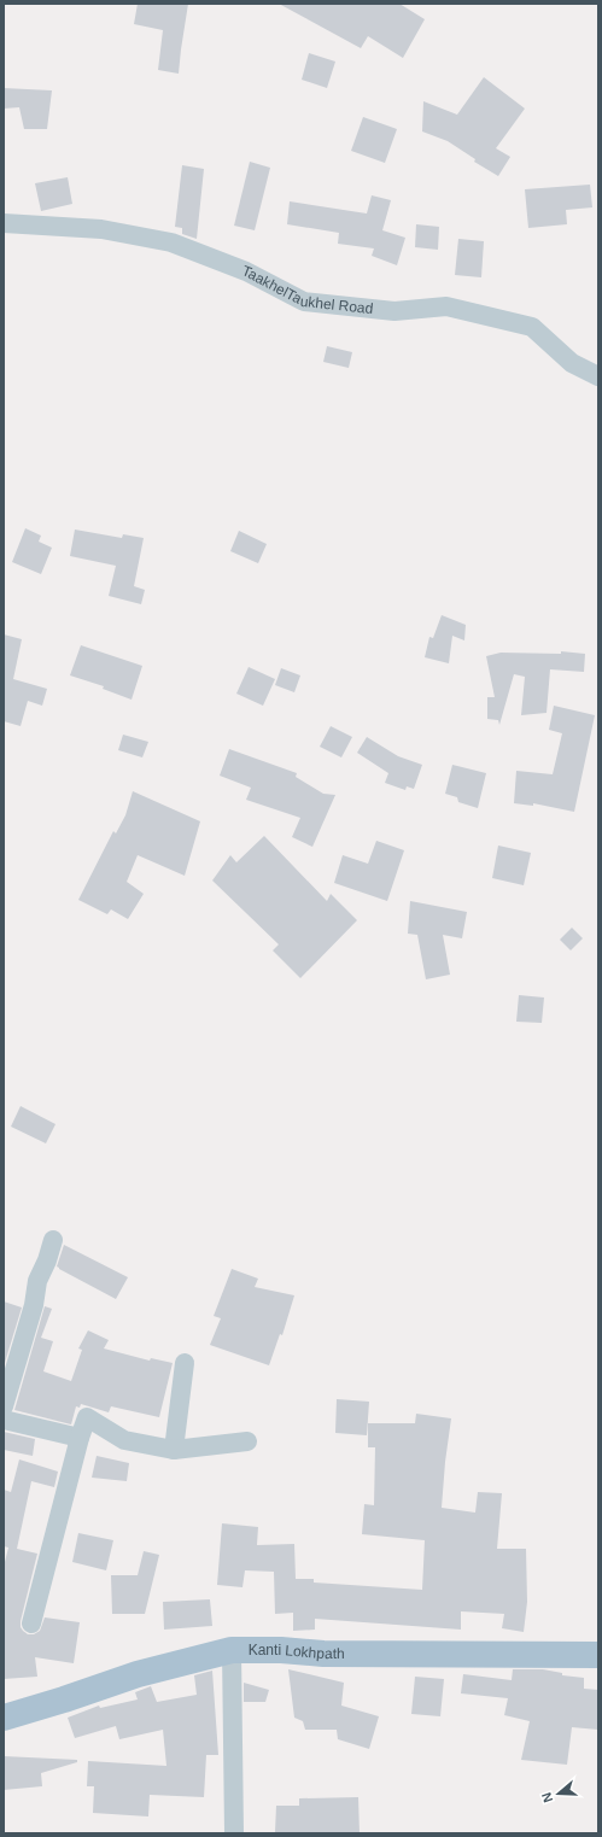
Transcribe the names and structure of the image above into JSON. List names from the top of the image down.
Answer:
{
  "streets": {
    "main road": ["Kanti Lokhpath"],
    "street": ["TaakhelTaukhel Road"]
  },
  "north": "left"
}
